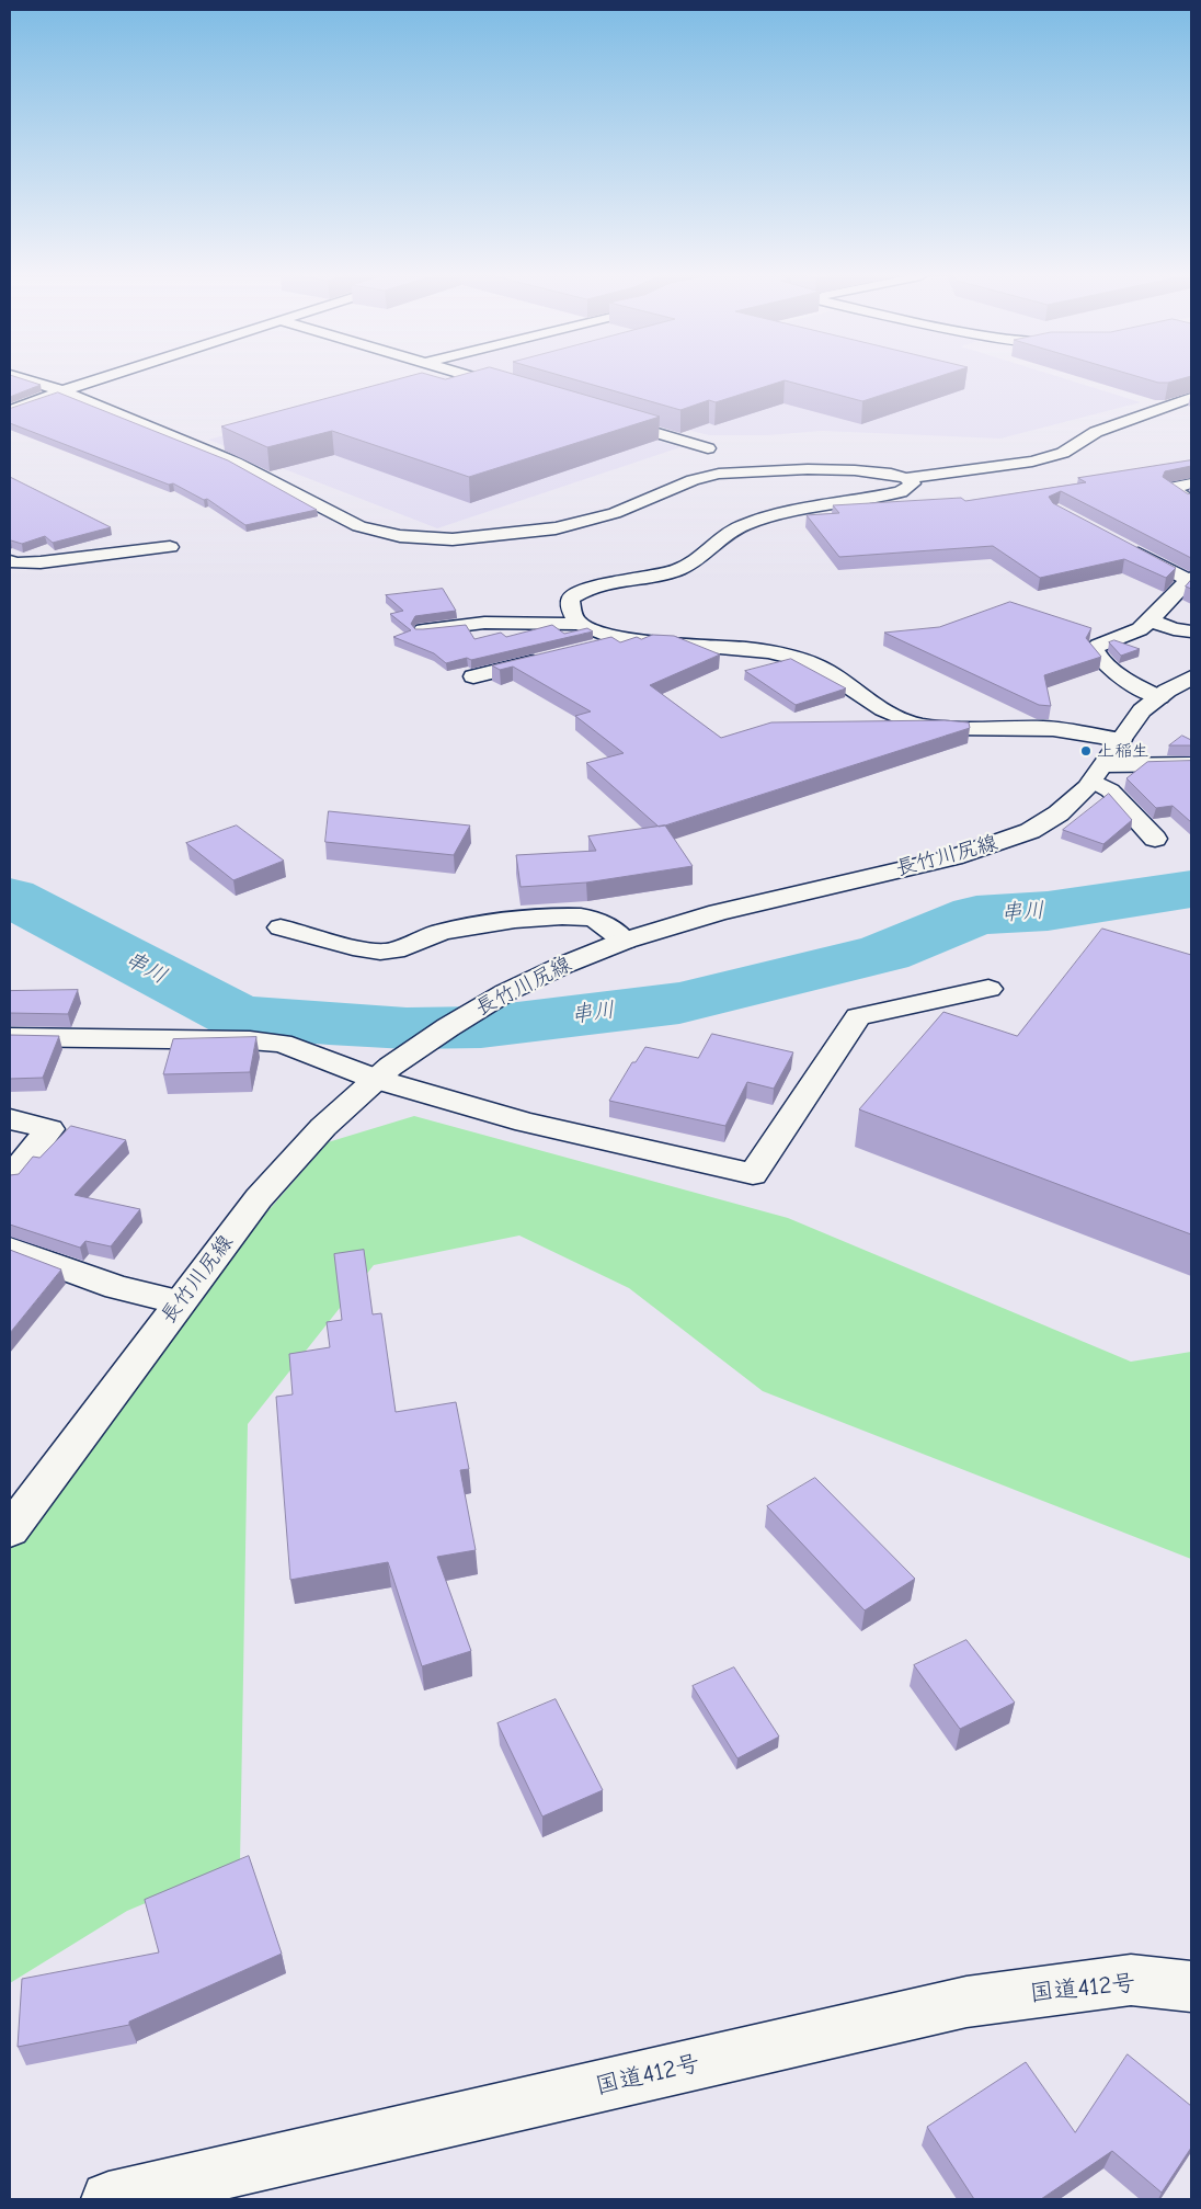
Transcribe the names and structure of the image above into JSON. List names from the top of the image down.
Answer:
{
  "streets": {
    "main road": ["長竹川尻線", "国道412号"]
  },
  "water": ["串川"],
  "places": ["上稲生"]
}
